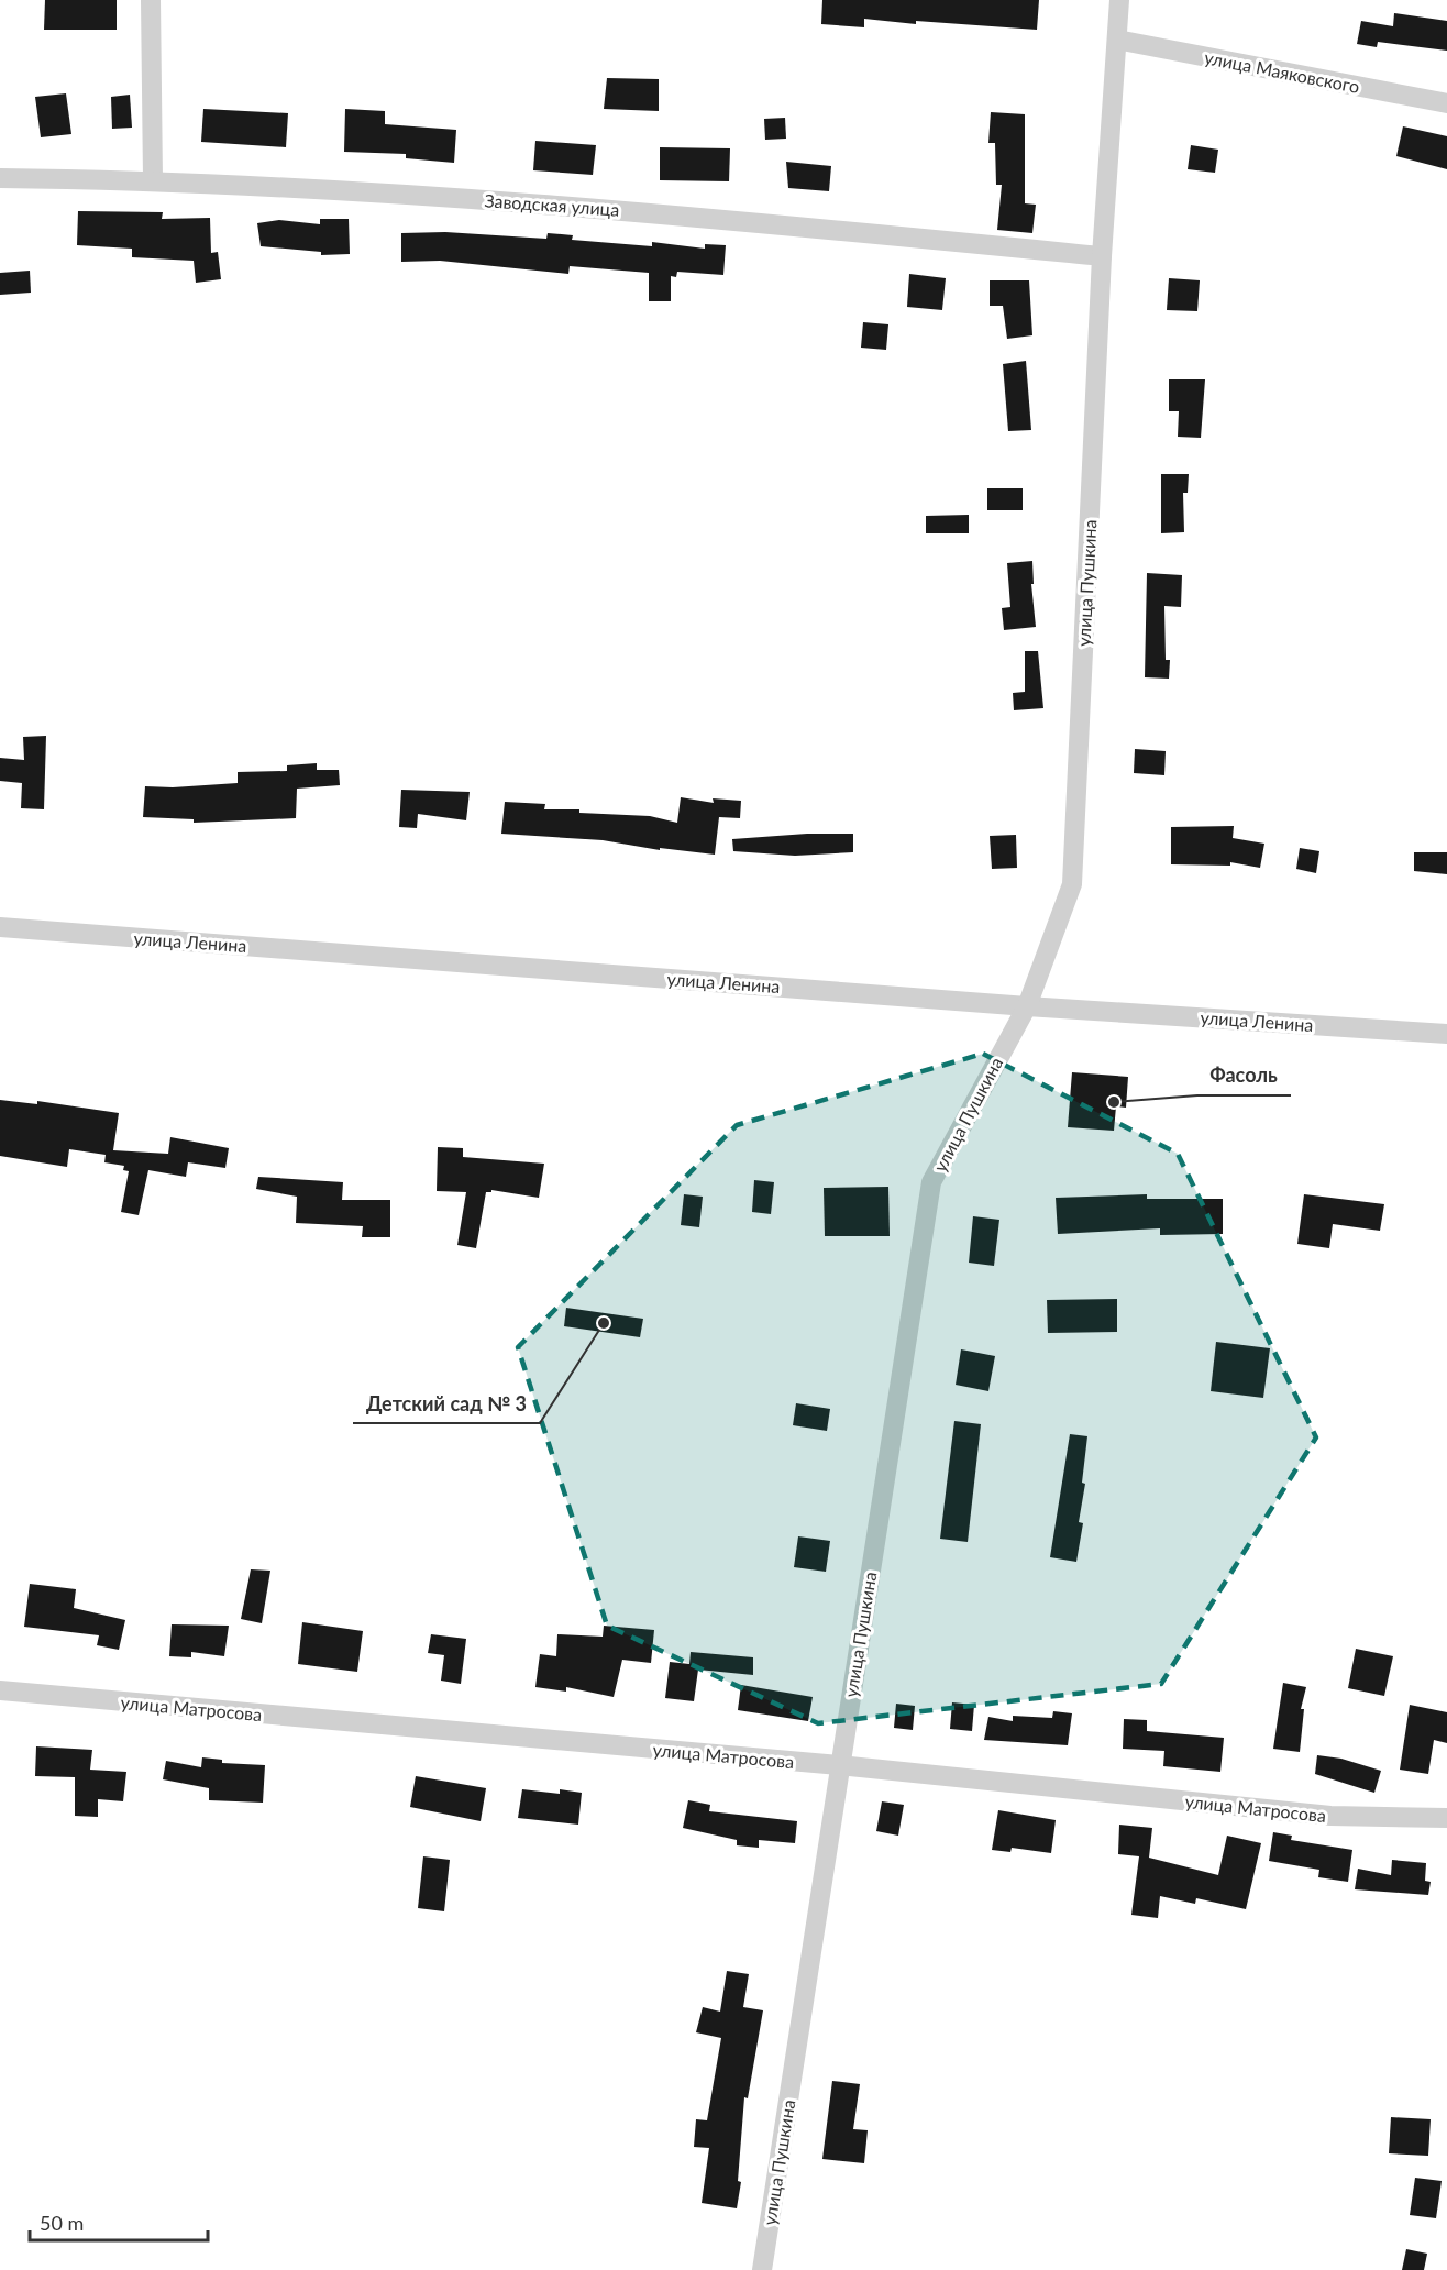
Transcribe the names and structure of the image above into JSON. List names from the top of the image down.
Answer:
{
  "streets": {
    "street": [
      "улица Маяковского",
      "Заводская улица",
      "улица Пушкина",
      "улица Ленина",
      "улица Матросова"
    ]
  },
  "crossings": [
    ["улица Маяковского", "улица Пушкина"],
    ["Заводская улица", "улица Пушкина"],
    ["улица Пушкина", "улица Ленина"],
    ["улица Пушкина", "улица Матросова"]
  ],
  "places": ["Фасоль", "Детский сад № 3"],
  "scale_bar": "50 m"
}
